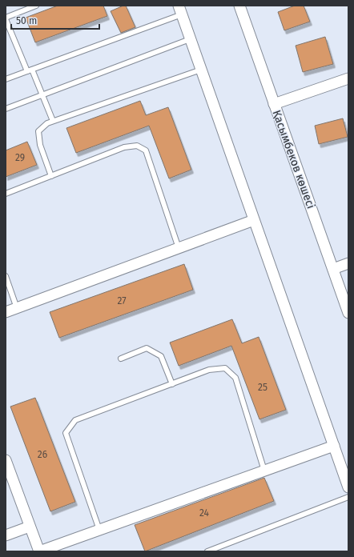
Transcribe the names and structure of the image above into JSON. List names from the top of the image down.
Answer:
{
  "streets": {
    "street": ["Қасымбеков көшесі"]
  },
  "house_numbers": [
    "29",
    "27",
    "25",
    "26",
    "24"
  ],
  "scale_bar": "50 m"
}
